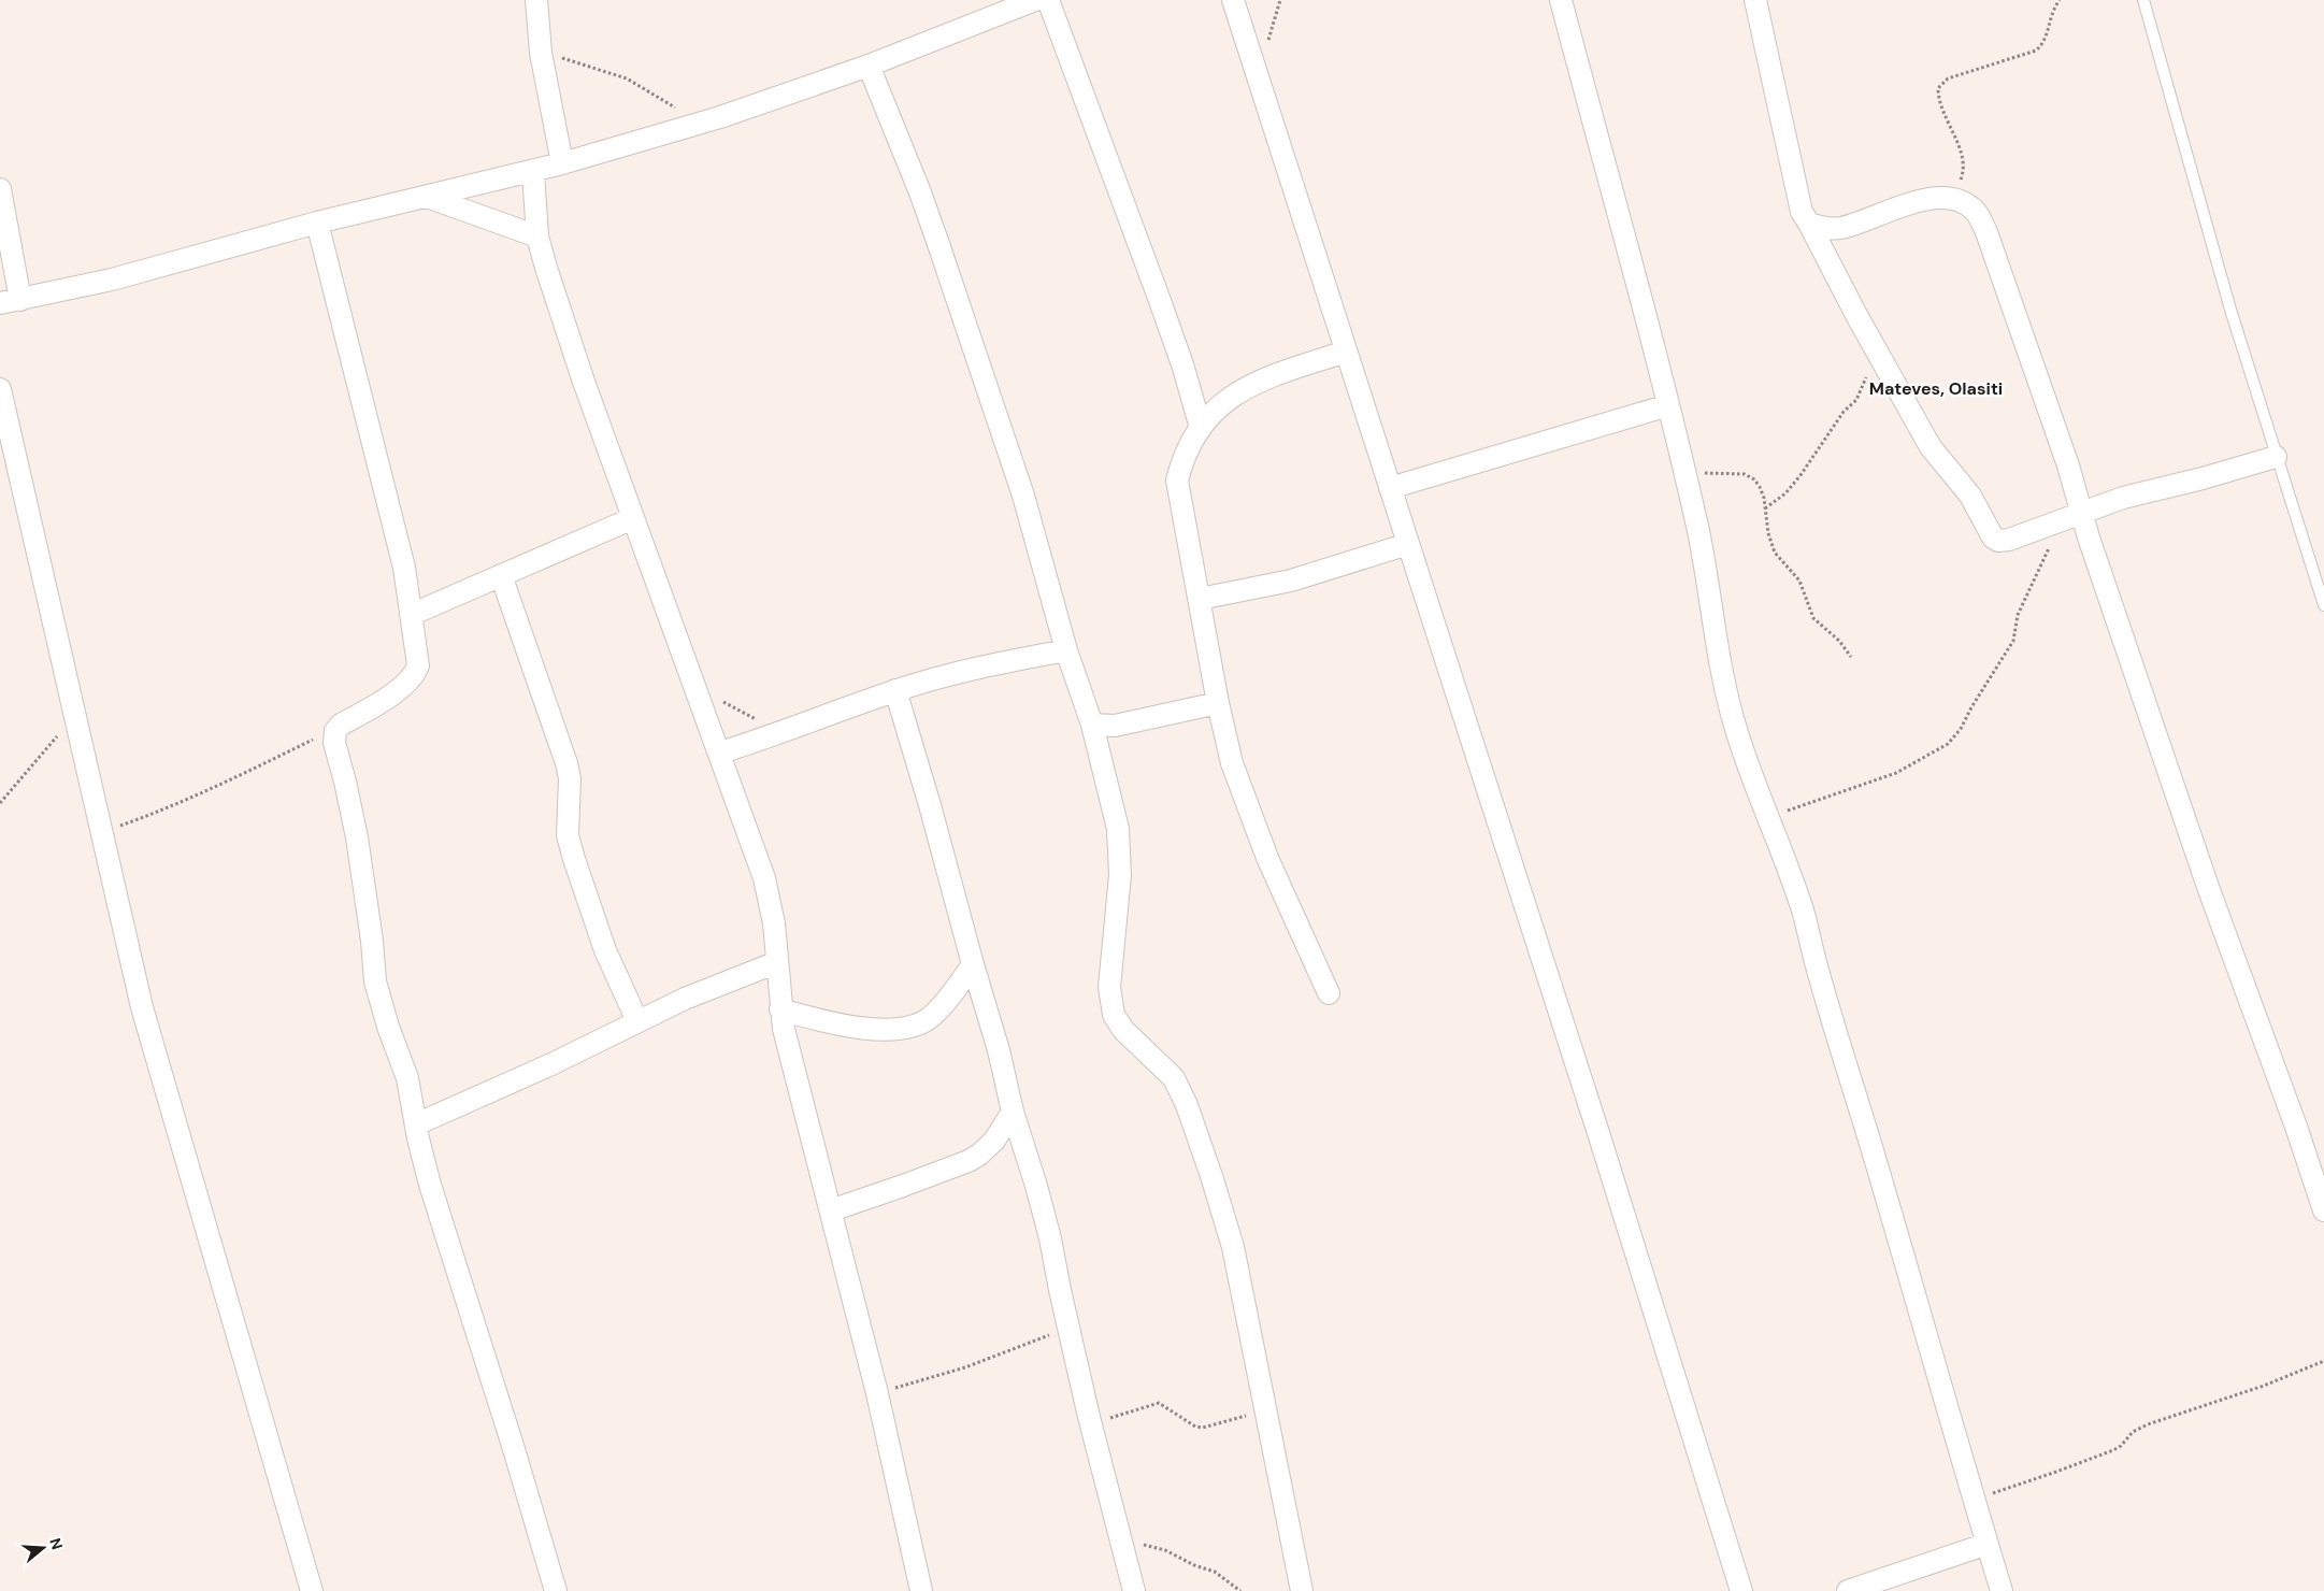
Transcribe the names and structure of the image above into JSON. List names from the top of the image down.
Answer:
{
  "districts": ["Mateves, Olasiti"],
  "north": "right"
}
